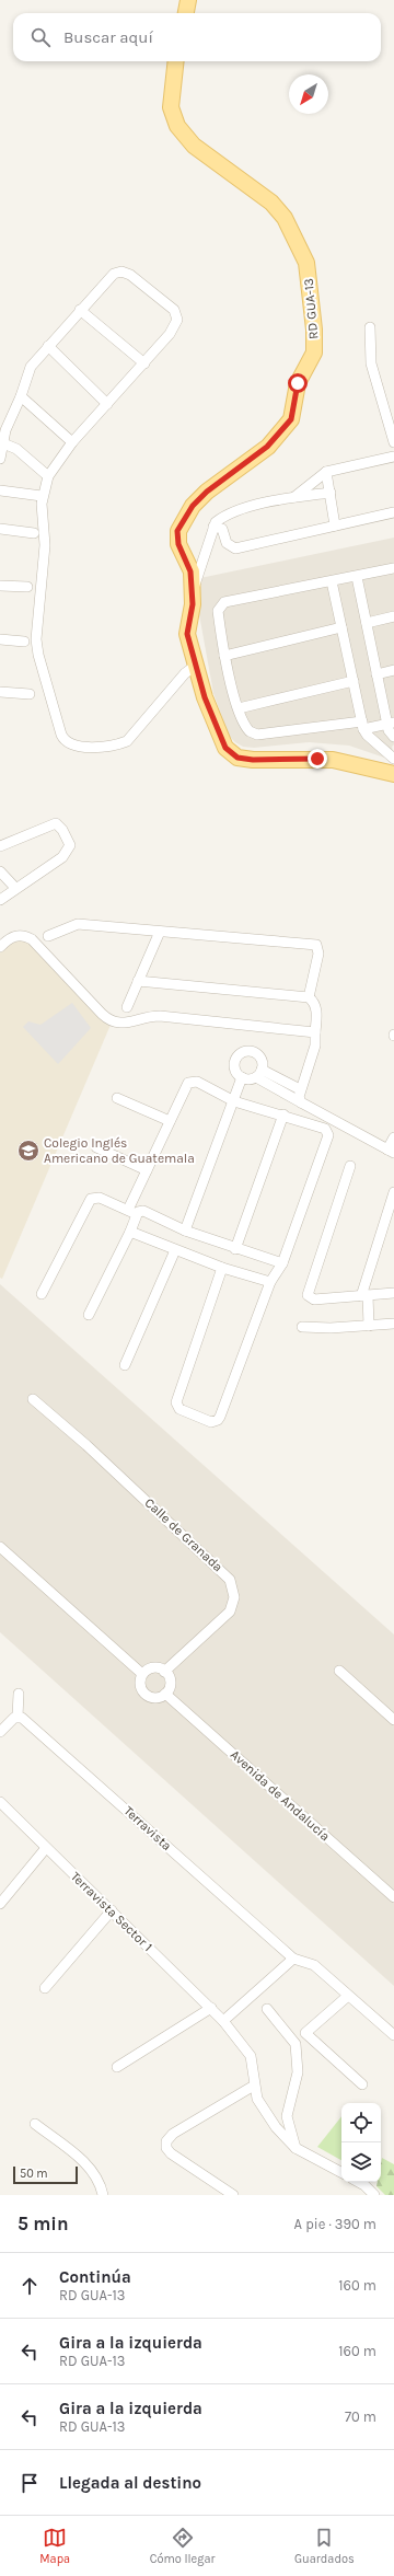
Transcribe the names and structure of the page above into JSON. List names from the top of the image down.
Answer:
{
  "streets": {
    "main road": ["RD GUA-13"],
    "street": [
      "Calle de Granada",
      "Avenida de Andalucía",
      "Terravista",
      "Terravista Sector 1"
    ]
  },
  "crossings": [
    ["Calle de Granada", "Avenida de Andalucía"]
  ],
  "places": {
    "school or university": ["Colegio Inglés Americano de Guatemala"]
  },
  "scale_bar": "50 m",
  "north": "bottom left",
  "page": {
    "search": "Buscar aquí",
    "scale": "50 m",
    "heading": ["5 min", "A pie · 390 m"],
    "list": [
      ["Continúa", "RD GUA-13", "160 m"],
      ["Gira a la izquierda", "RD GUA-13", "160 m"],
      ["Gira a la izquierda", "RD GUA-13", "70 m"],
      "Llegada al destino"
    ],
    "nav": ["Mapa", "Cómo llegar", "Guardados"]
  }
}
